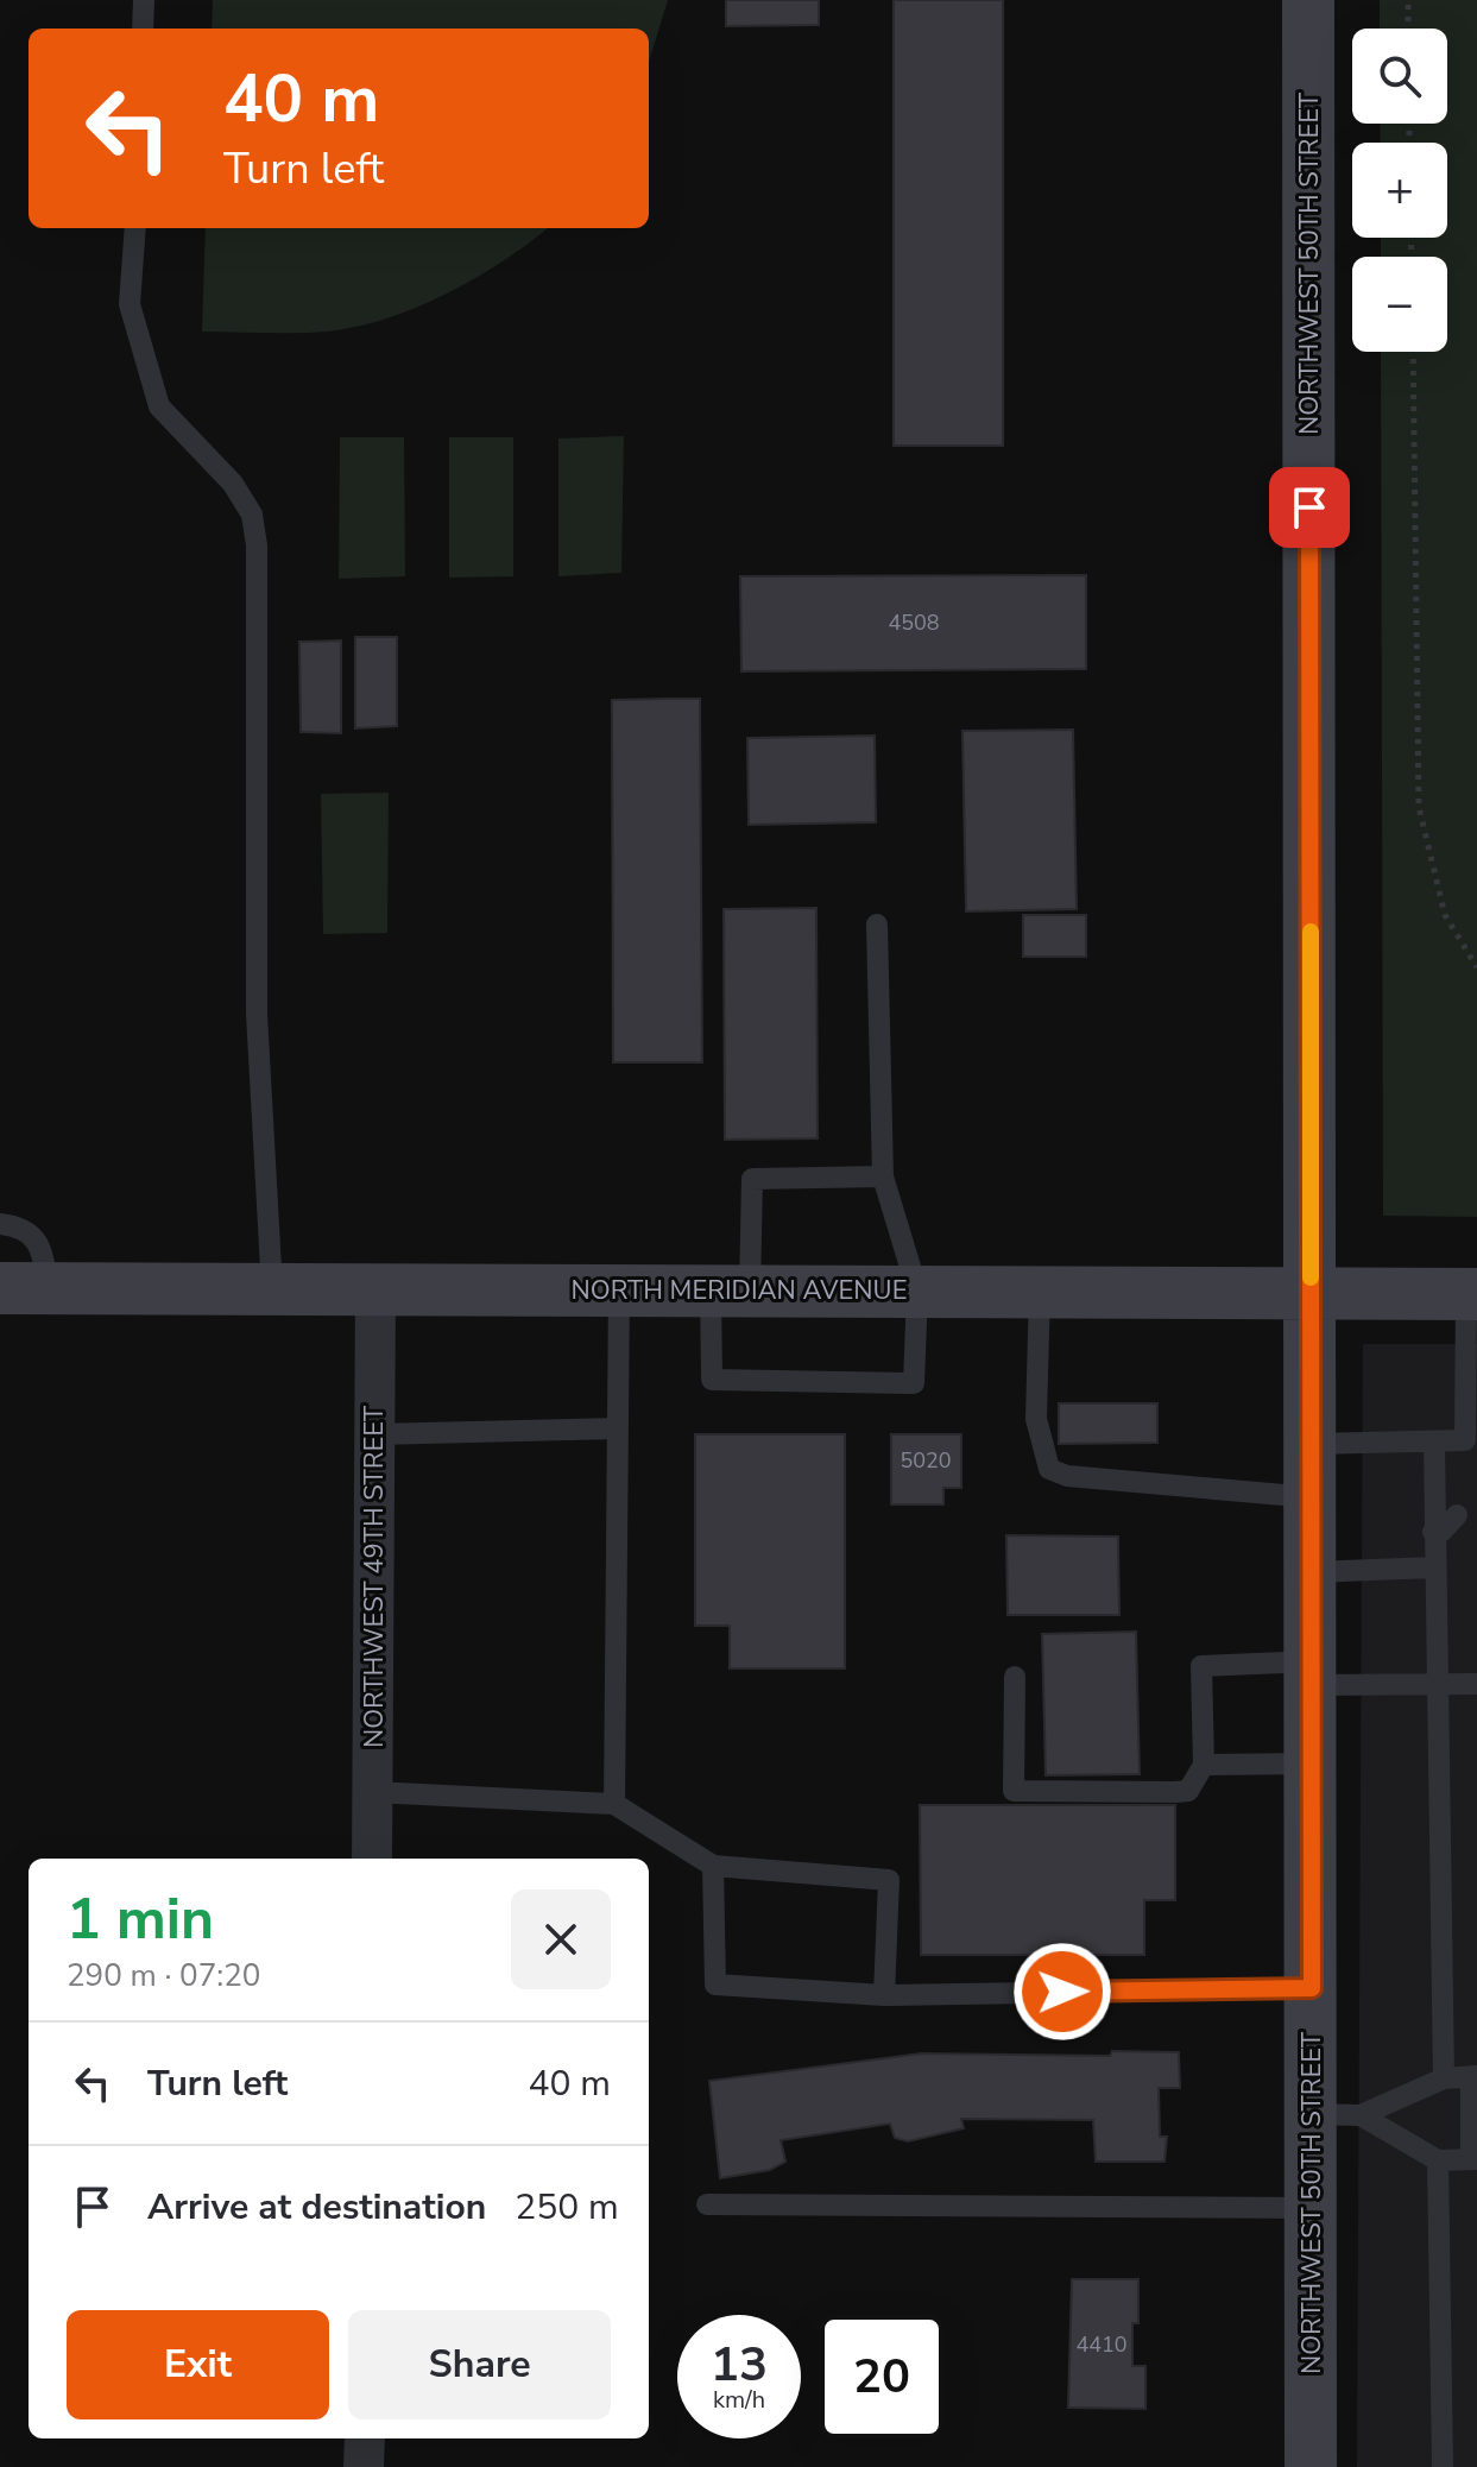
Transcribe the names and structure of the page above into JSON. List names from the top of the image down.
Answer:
{
  "streets": {
    "main road": ["NORTHWEST 50TH STREET", "NORTH MERIDIAN AVENUE"],
    "street": ["NORTHWEST 49TH STREET"]
  },
  "crossings": [
    ["NORTHWEST 50TH STREET", "NORTH MERIDIAN AVENUE"],
    ["NORTH MERIDIAN AVENUE", "NORTHWEST 49TH STREET"]
  ],
  "house_numbers": ["4508", "5020", "4410"],
  "page": {
    "map_buttons": ["+", "−"],
    "turn": ["40 m", "Turn left"],
    "heading": ["1 min", "290 m · 07:20"],
    "list": [
      {
        "name": "Turn left",
        "value": "40 m"
      },
      {
        "name": "Arrive at destination",
        "value": "250 m"
      }
    ],
    "buttons": ["Exit", "Share"],
    "speed": "13 km/h",
    "limit": "20"
  }
}
